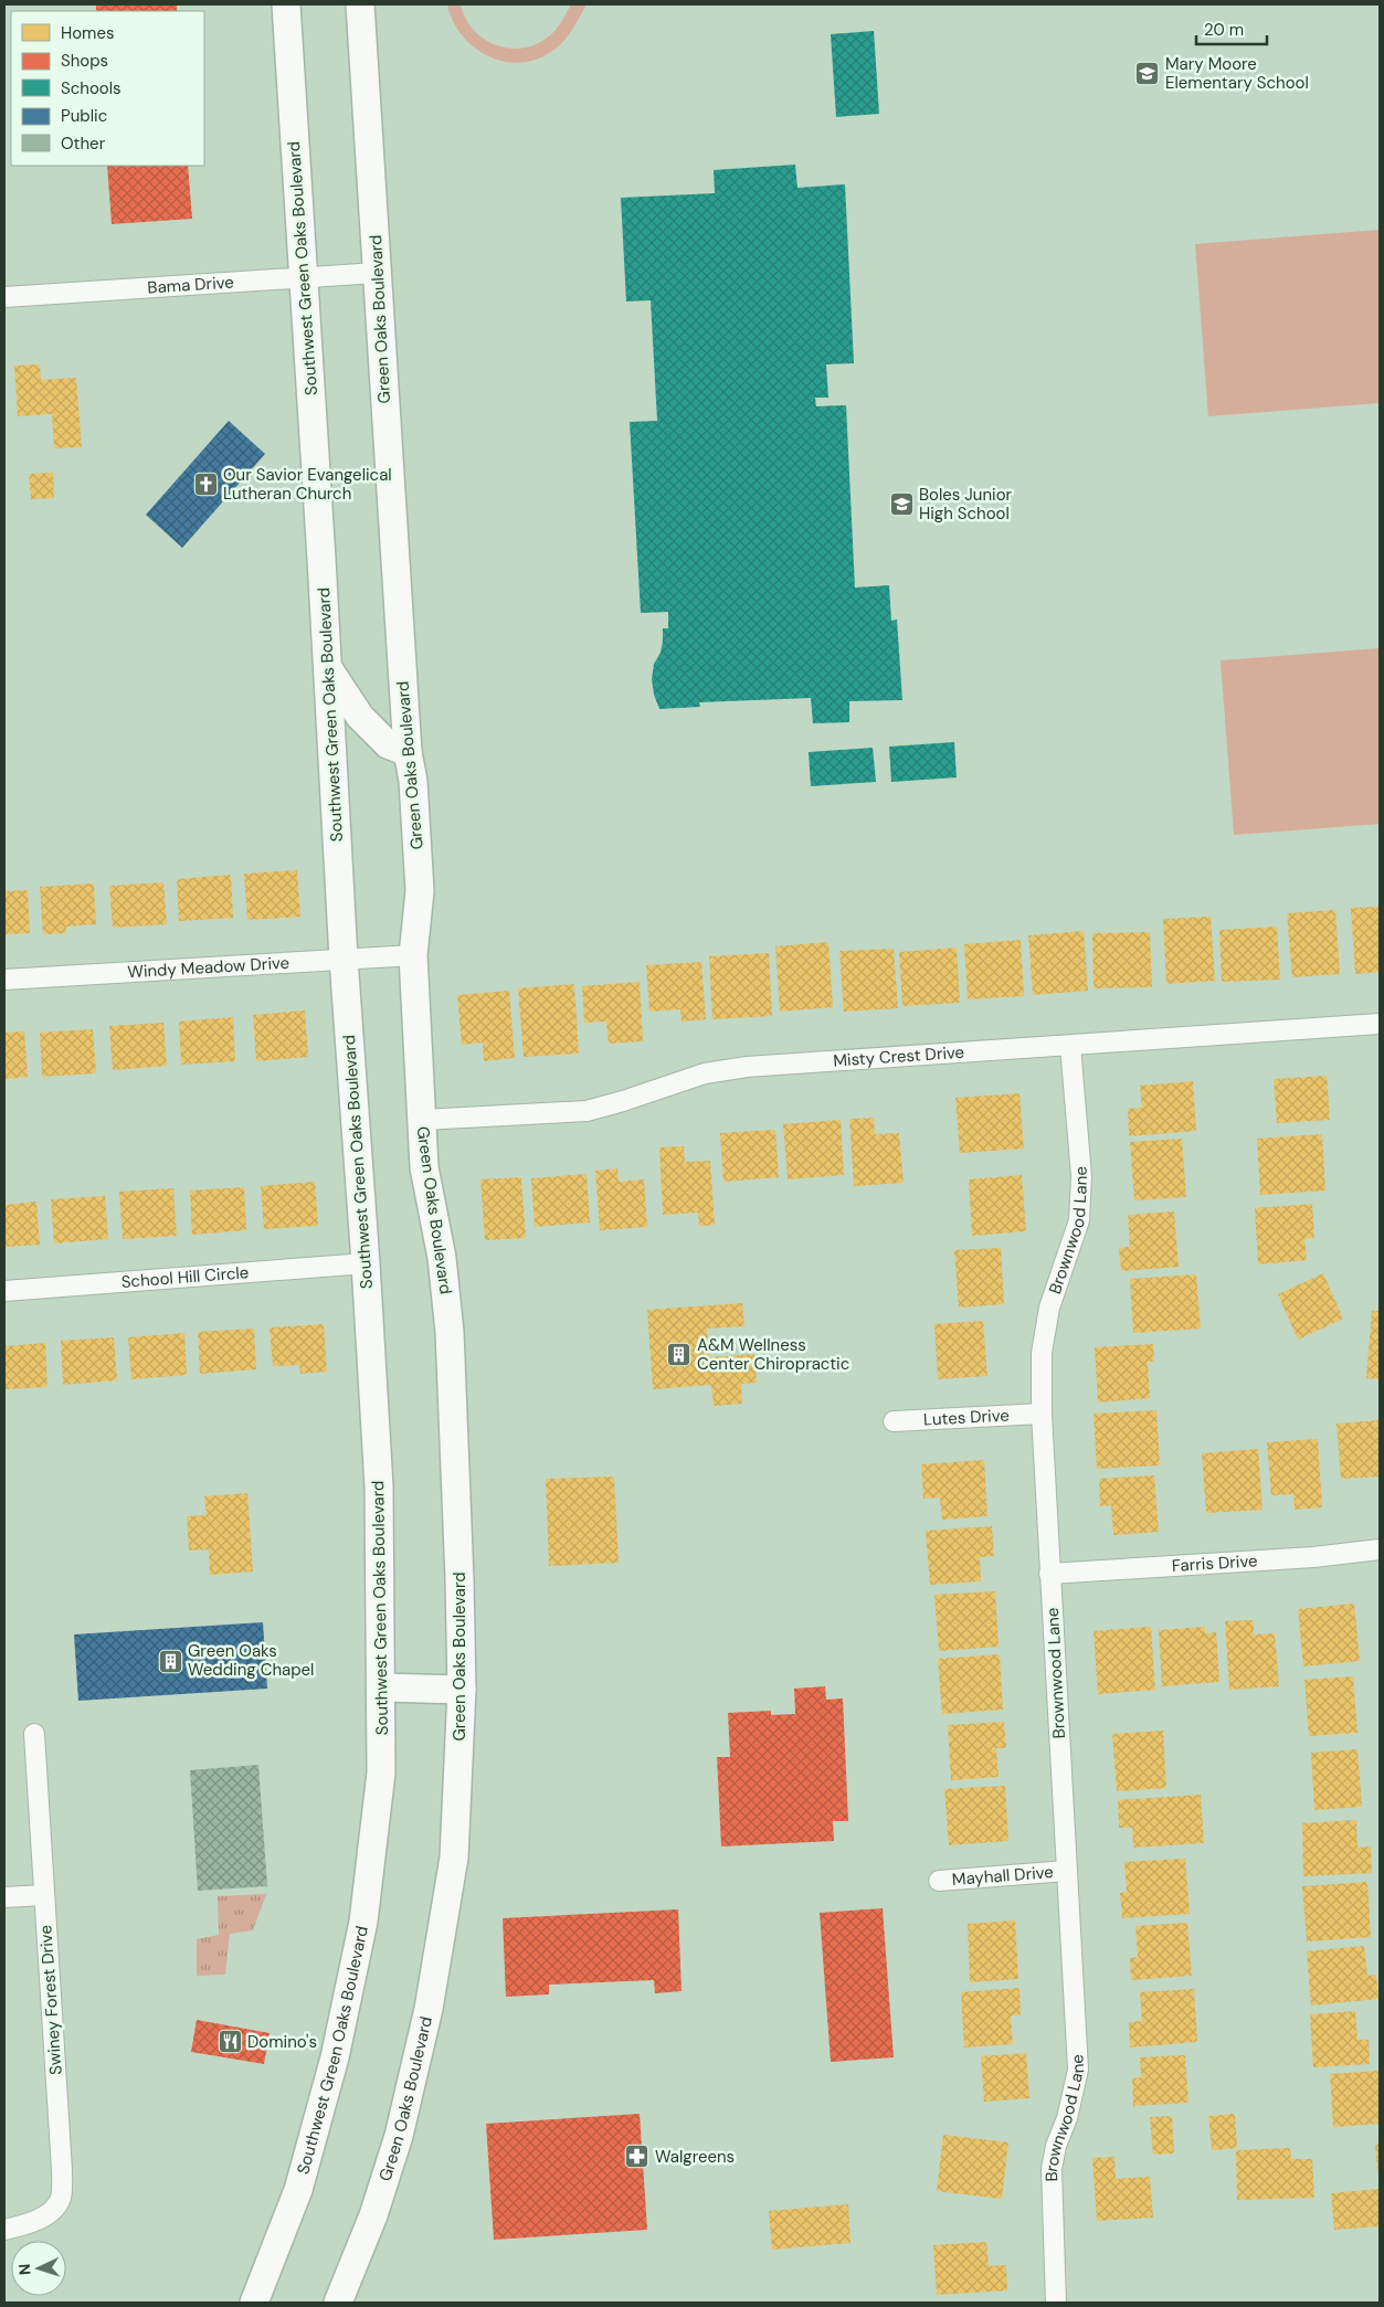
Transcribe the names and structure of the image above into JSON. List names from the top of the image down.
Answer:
{
  "streets": {
    "main road": ["Southwest Green Oaks Boulevard", "Green Oaks Boulevard"],
    "street": [
      "Bama Drive",
      "Windy Meadow Drive",
      "Misty Crest Drive",
      "Brownwood Lane",
      "School Hill Circle",
      "Lutes Drive",
      "Farris Drive",
      "Mayhall Drive",
      "Swiney Forest Drive"
    ]
  },
  "crossings": [
    ["Southwest Green Oaks Boulevard", "Bama Drive"],
    ["Southwest Green Oaks Boulevard", "Windy Meadow Drive"],
    ["Southwest Green Oaks Boulevard", "School Hill Circle"],
    ["Bama Drive", "Green Oaks Boulevard"],
    ["Green Oaks Boulevard", "Windy Meadow Drive"],
    ["Green Oaks Boulevard", "Misty Crest Drive"],
    ["Misty Crest Drive", "Brownwood Lane"],
    ["Brownwood Lane", "Lutes Drive"],
    ["Brownwood Lane", "Farris Drive"],
    ["Brownwood Lane", "Mayhall Drive"]
  ],
  "places": {
    "school or university": ["Mary Moore Elementary School", "Boles Junior High School"],
    "church": ["Our Savior Evangelical Lutheran Church"],
    "building": ["A&M Wellness Center Chiropractic", "Green Oaks Wedding Chapel"],
    "restaurant": ["Domino's"],
    "pharmacy": ["Walgreens"]
  },
  "legend": [
    "Homes",
    "Shops",
    "Schools",
    "Public",
    "Other"
  ],
  "scale_bar": "20 m",
  "north": "left"
}
